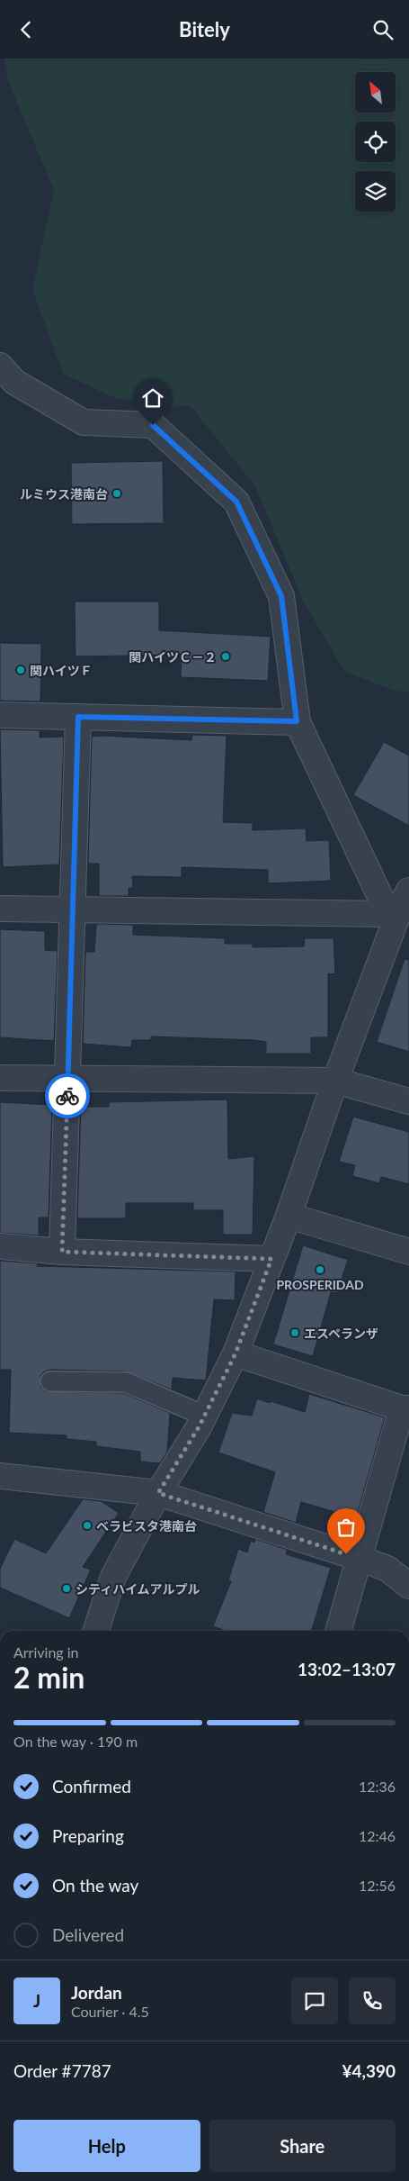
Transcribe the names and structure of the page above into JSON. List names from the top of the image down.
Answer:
{
  "places": [
    "ルミウス港南台",
    "関ハイツＣ－２",
    "関ハイツＦ",
    "PROSPERIDAD",
    "エスペランザ",
    "ベラビスタ港南台",
    "シティハイムアルプル"
  ],
  "north": "top left",
  "page": {
    "header": "Bitely",
    "heading": ["2 min", "Arriving in", "13:02–13:07"],
    "panel": [
      "Jordan",
      "Courier · 4.5",
      "Order #7787",
      "¥4,390"
    ],
    "bar": "On the way · 190 m",
    "list": [
      ["Confirmed", "12:36"],
      ["Preparing", "12:46"],
      ["On the way", "12:56"],
      "Delivered"
    ],
    "round": "J",
    "buttons": ["Help", "Share"]
  }
}
